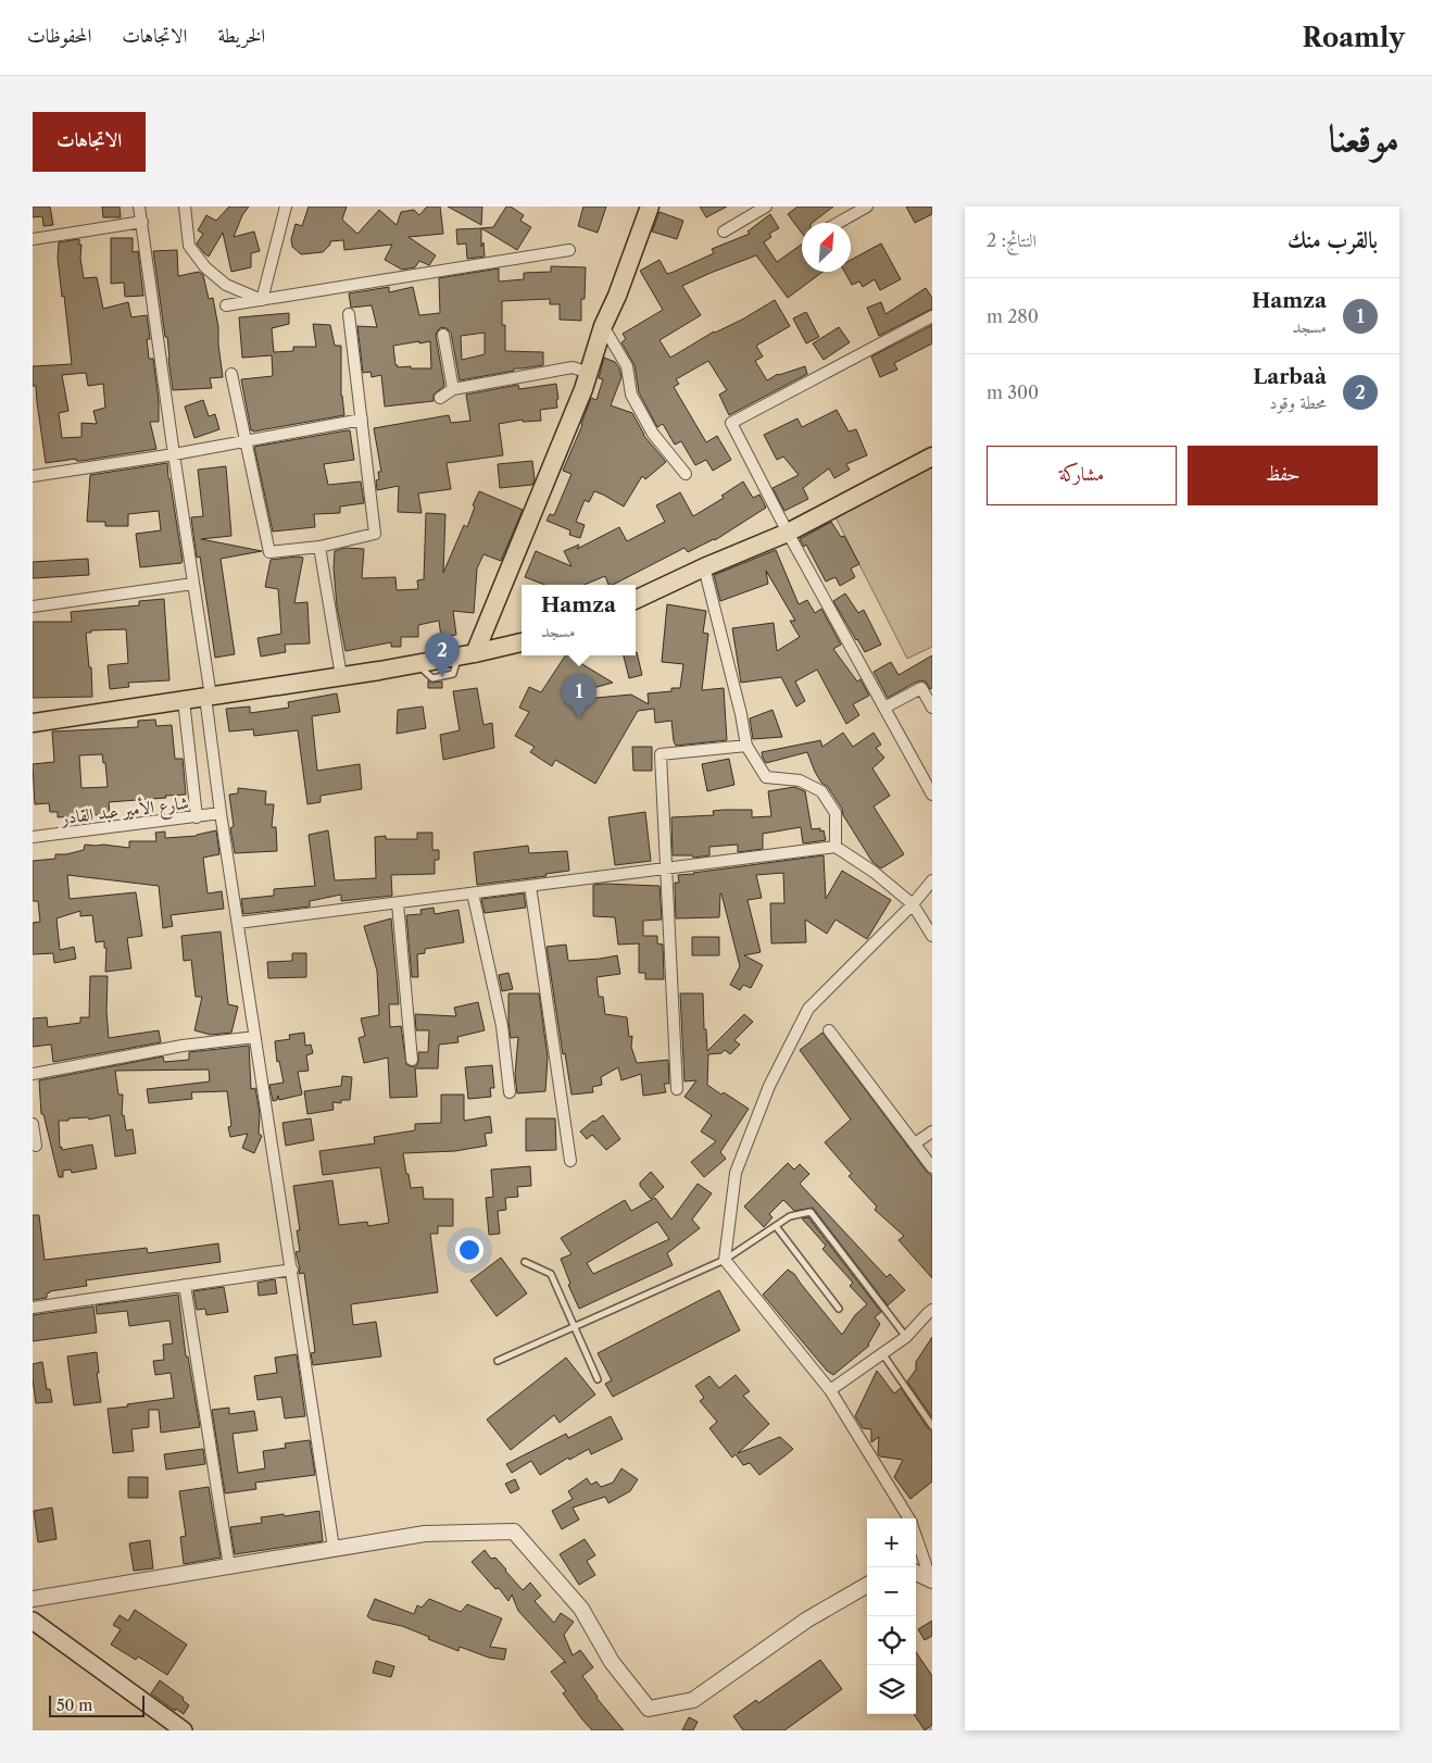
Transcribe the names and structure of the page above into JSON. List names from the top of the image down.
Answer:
{
  "streets": {
    "street": ["شارع الأمير عبد القادر"]
  },
  "scale_bar": "50 m",
  "north": "top right",
  "page": {
    "header": "Roamly",
    "nav": ["الخريطة", "الاتجاهات", "المحفوظات"],
    "title": "موقعنا",
    "buttons": [
      "الاتجاهات",
      ["حفظ", "مشاركة"]
    ],
    "heading": ["بالقرب منك", "النتائج: 2"],
    "list": [
      {
        "mark": "1",
        "name": "Hamza",
        "note": "مسجد",
        "value": "280 m"
      },
      {
        "mark": "2",
        "name": "Larbaà",
        "note": "محطة وقود",
        "value": "300 m"
      }
    ],
    "popup": ["Hamza", "مسجد"],
    "pins": ["2", "1"],
    "map_buttons": ["+", "−"],
    "scale": "50 m"
  }
}
